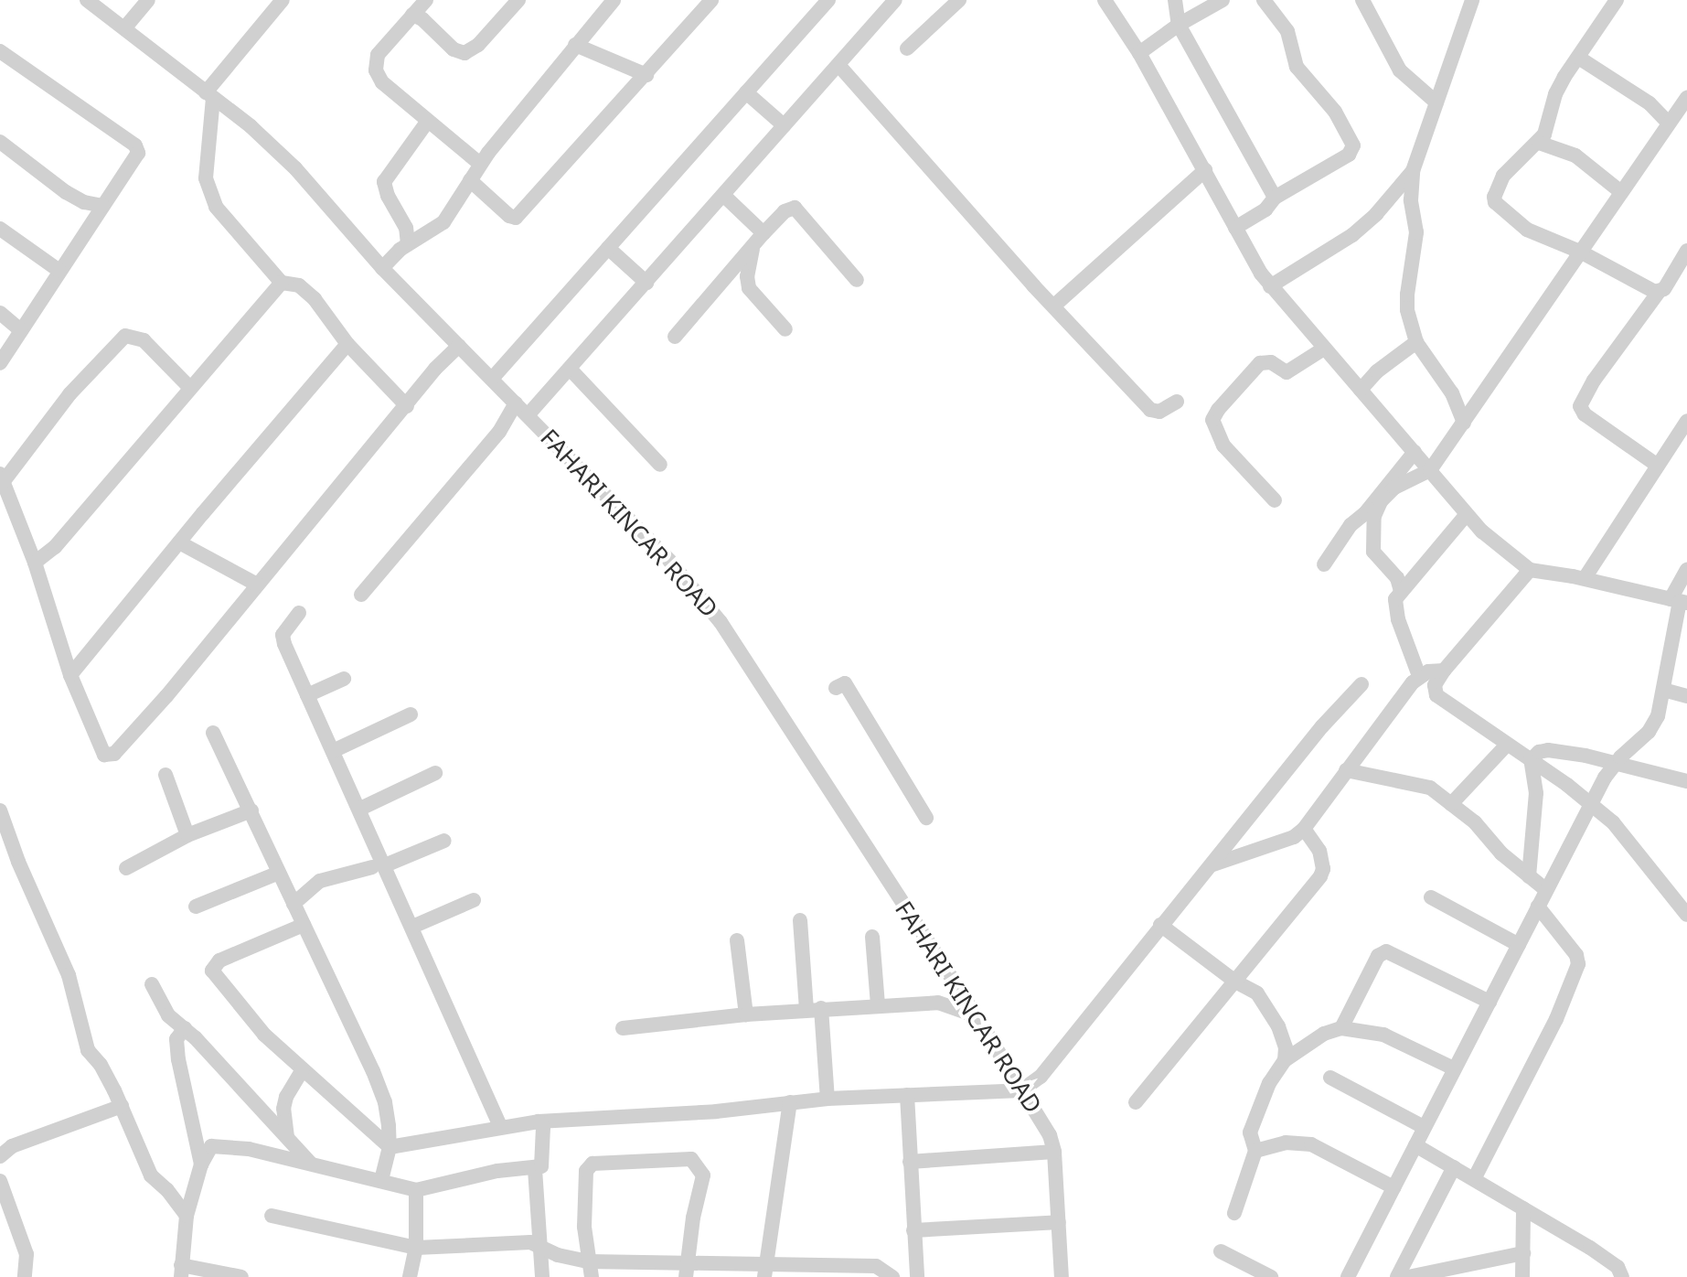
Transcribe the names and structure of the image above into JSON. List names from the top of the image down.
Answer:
{
  "streets": {
    "street": ["FAHARI KINCAR ROAD"]
  }
}
